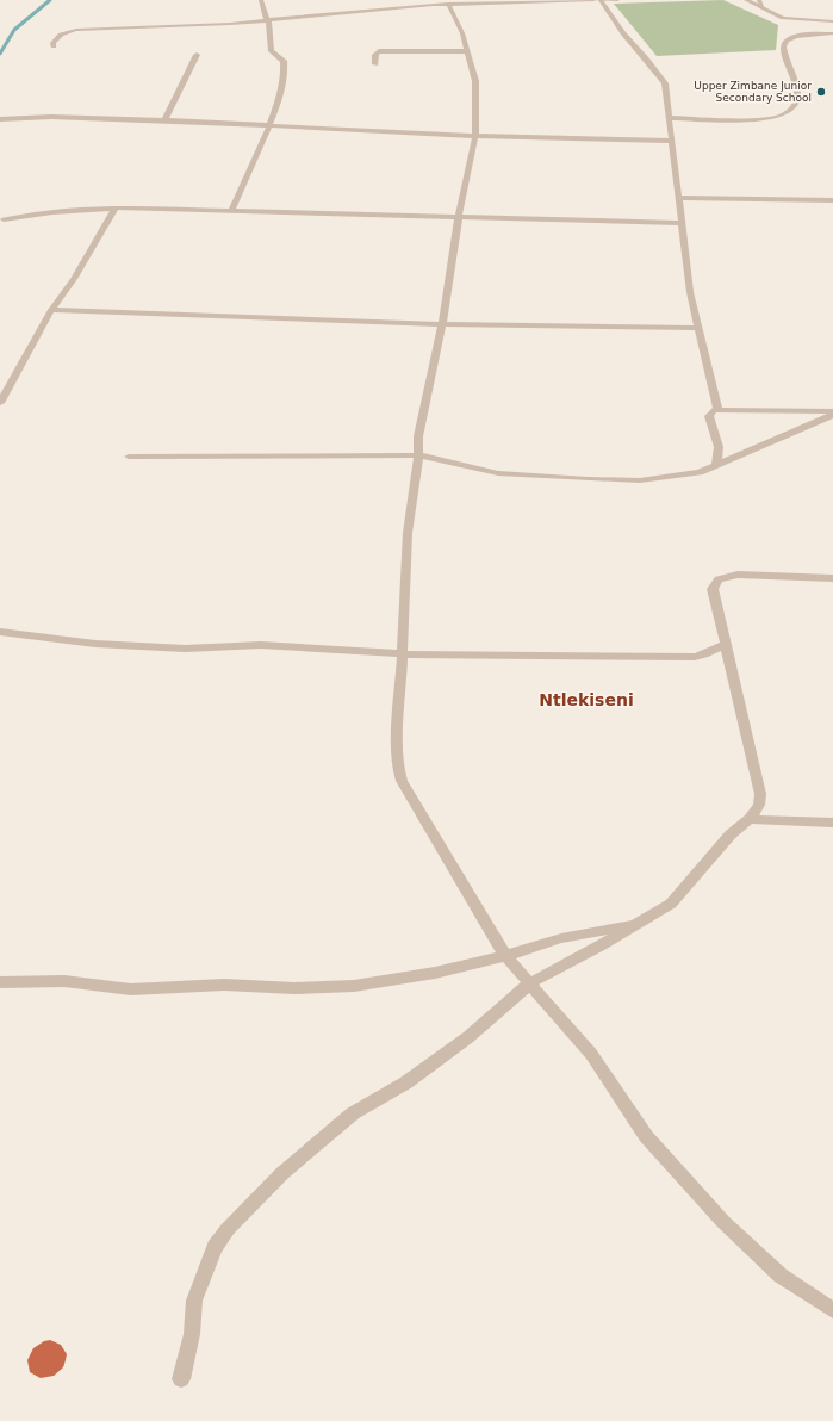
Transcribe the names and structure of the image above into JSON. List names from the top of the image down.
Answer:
{
  "districts": ["Ntlekiseni"],
  "places": ["Upper Zimbane Junior Secondary School"]
}
